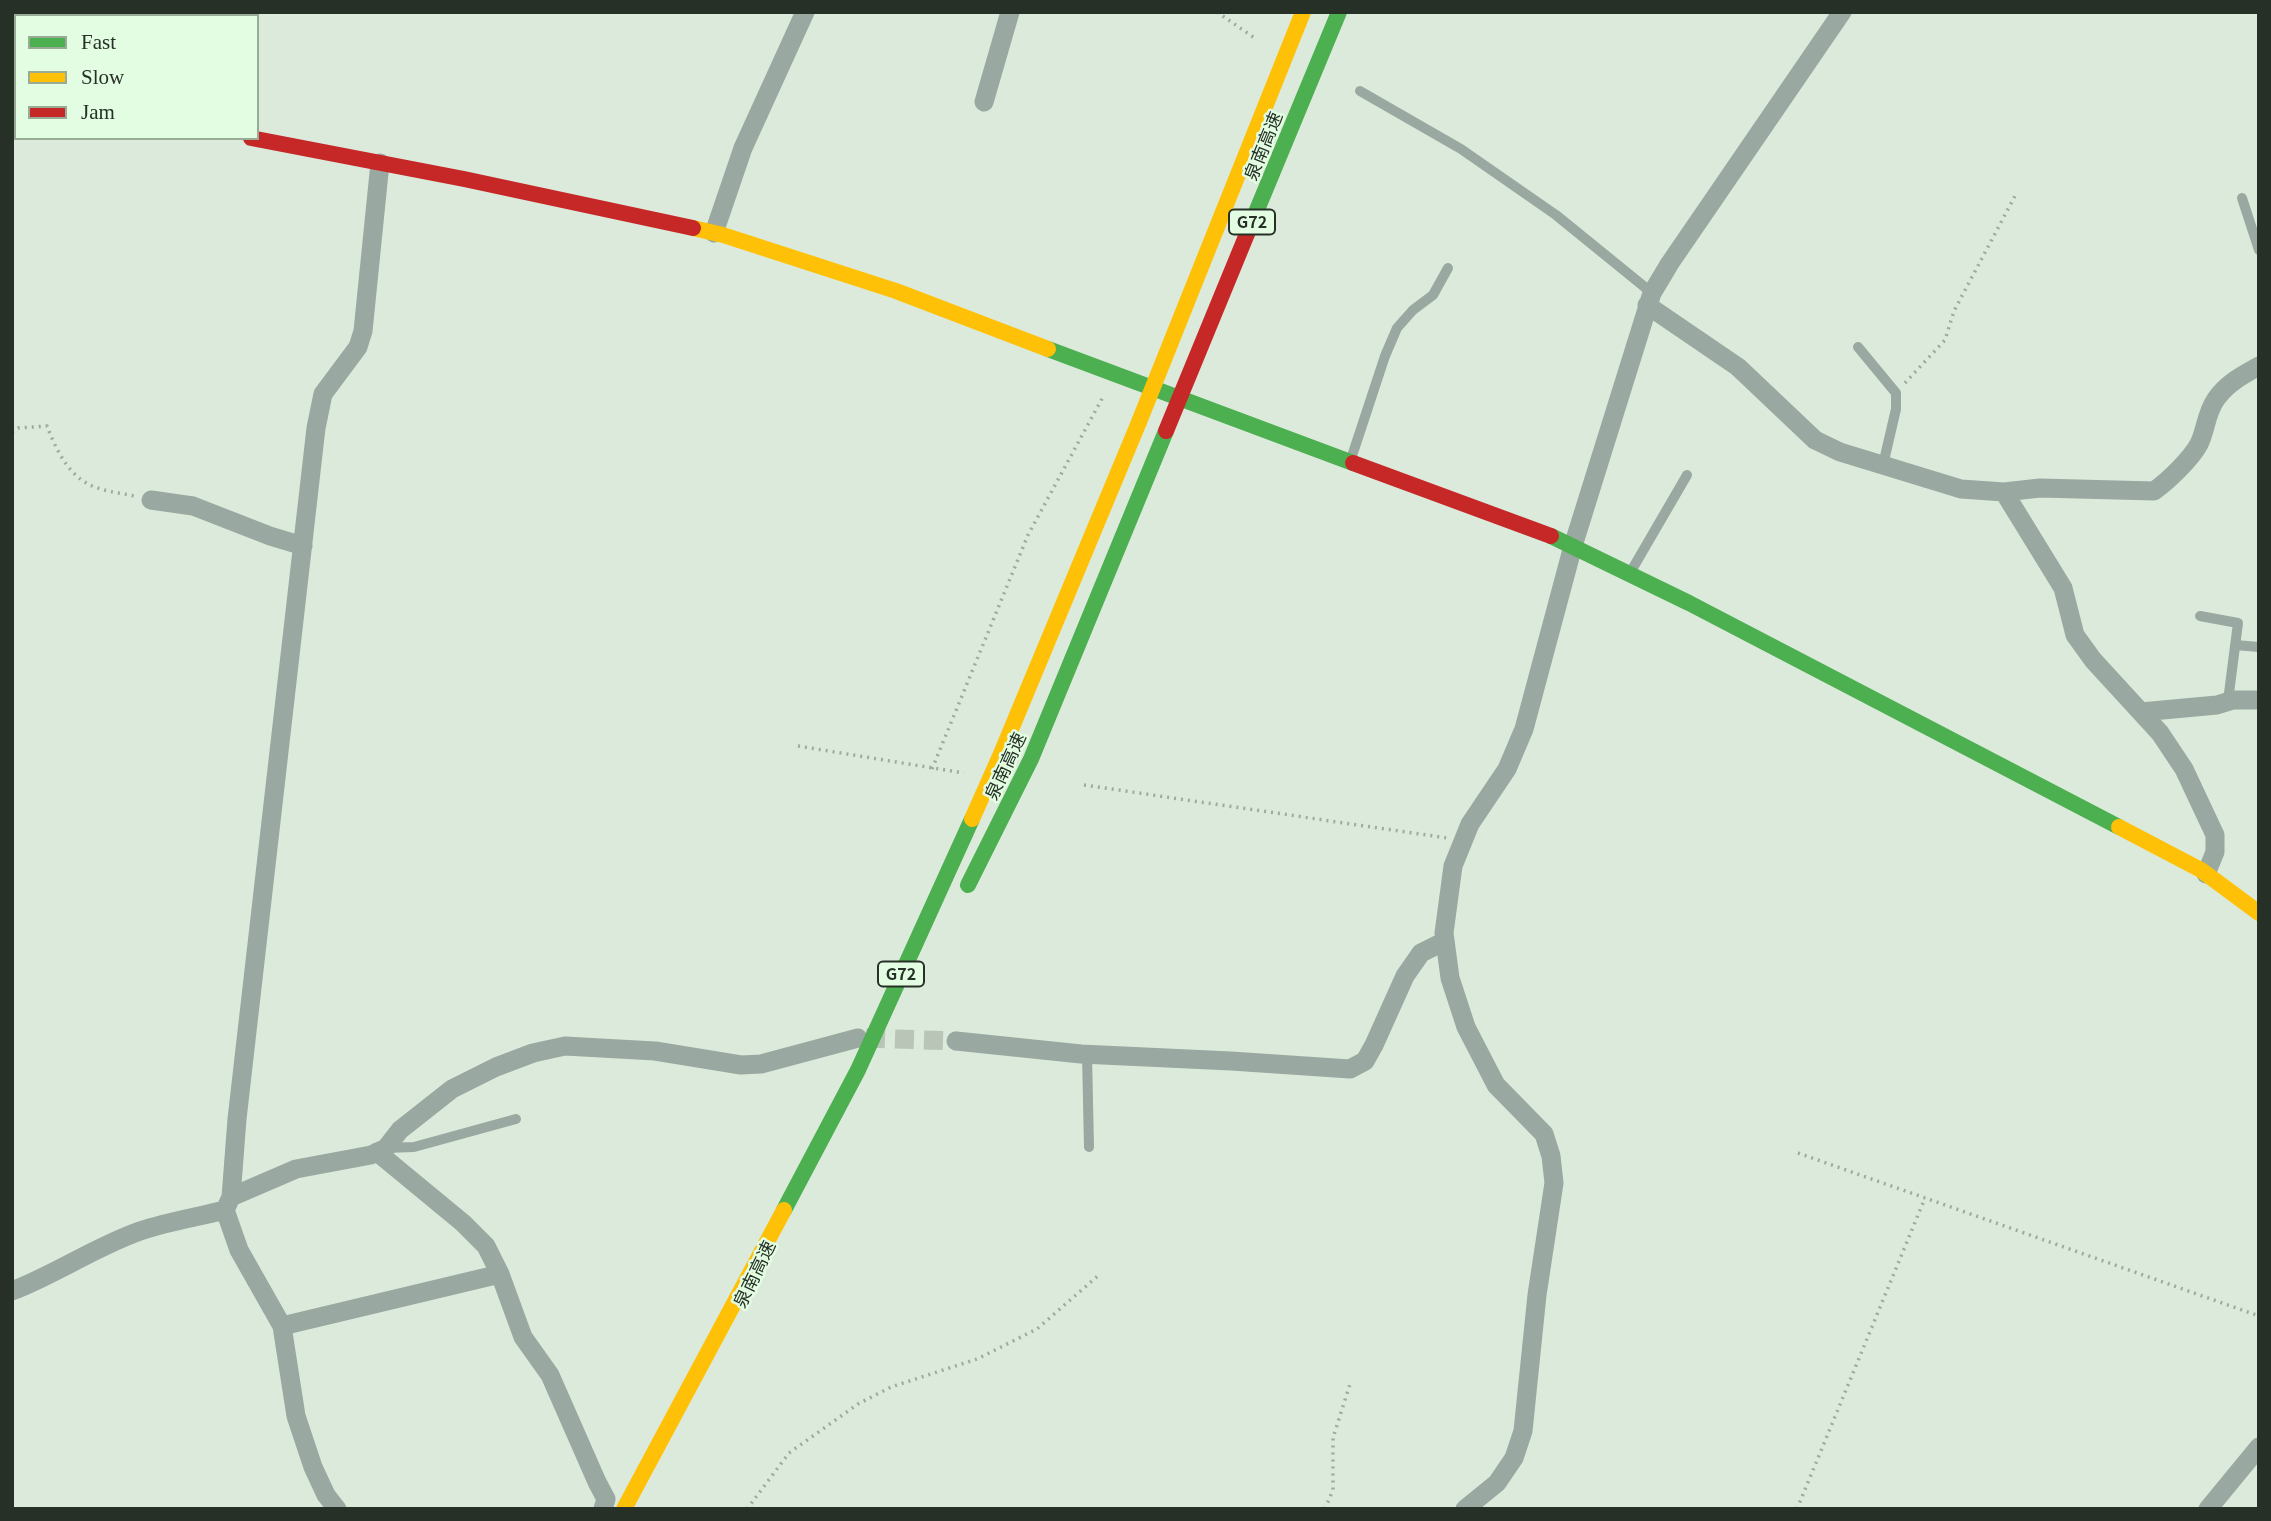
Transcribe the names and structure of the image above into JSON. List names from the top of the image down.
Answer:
{
  "streets": {
    "main road": ["泉南高速", "G72"]
  },
  "legend": ["Fast", "Slow", "Jam"]
}
